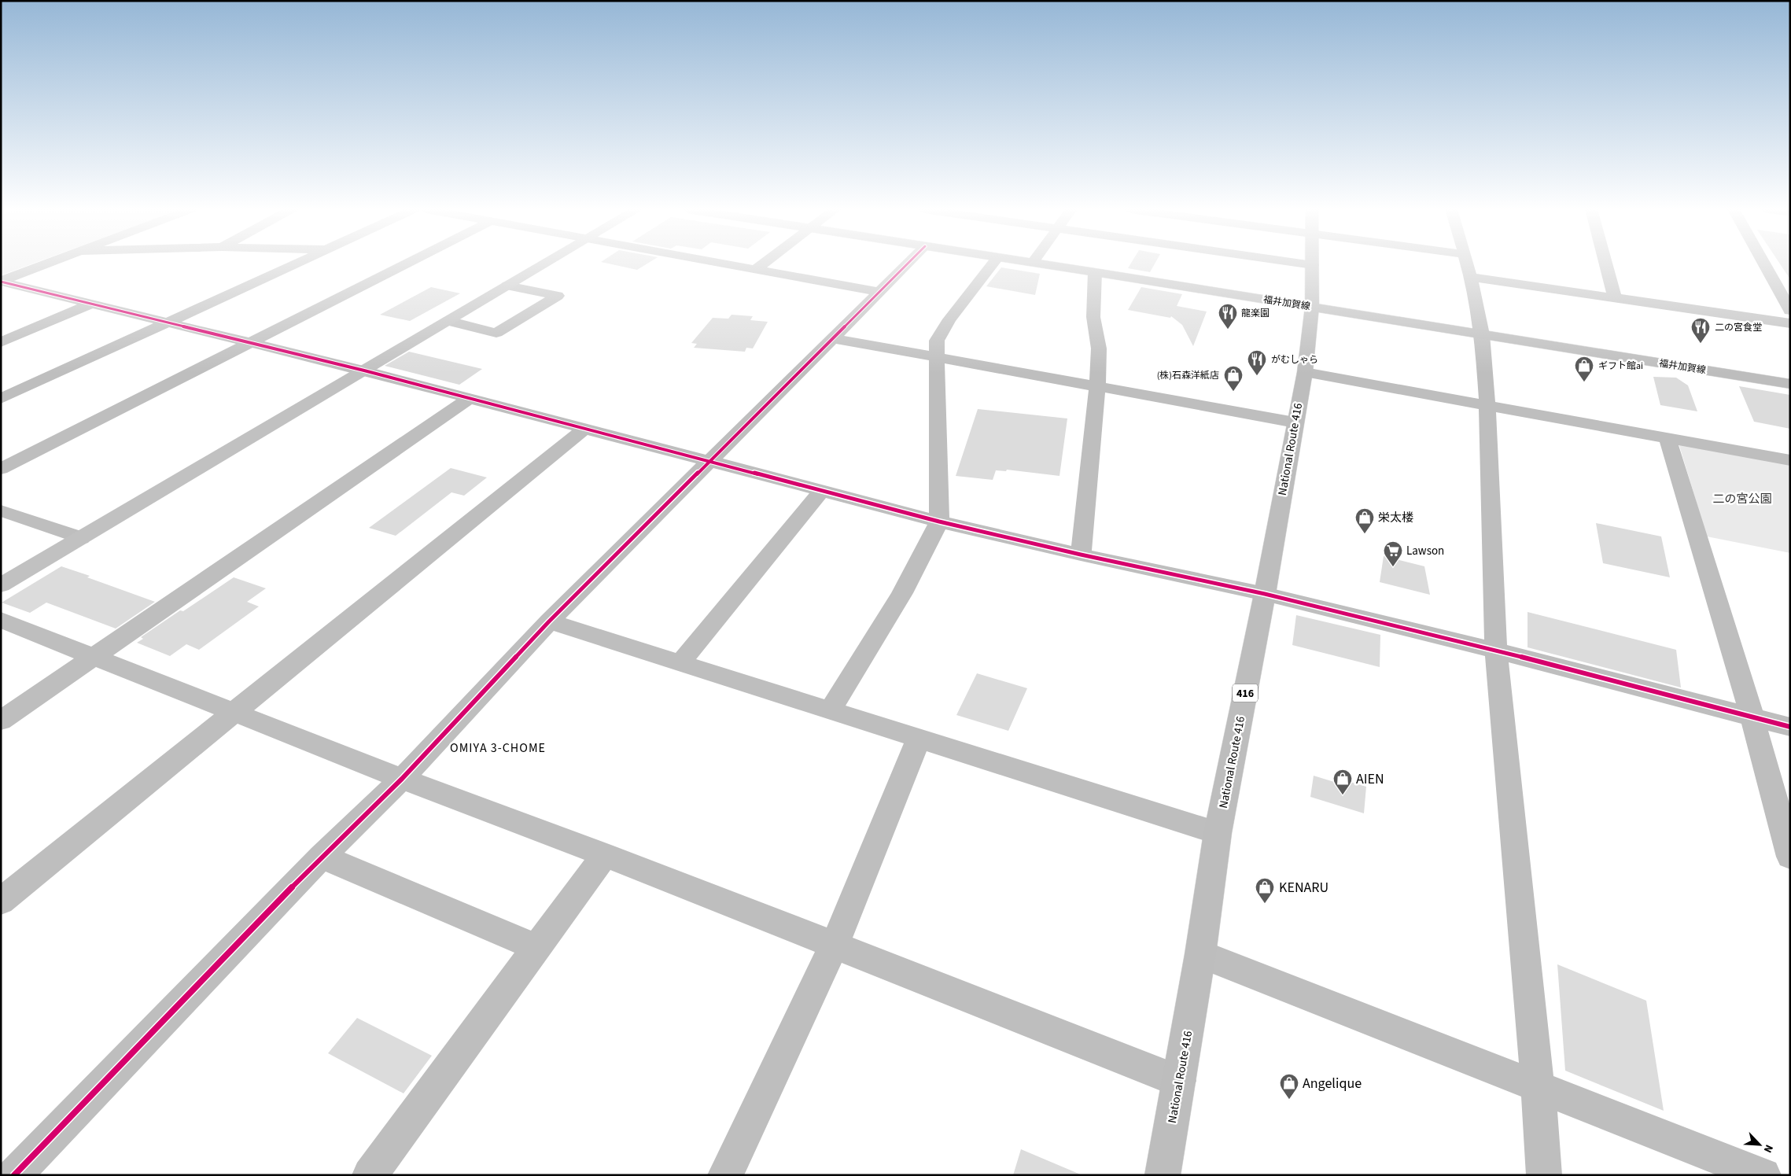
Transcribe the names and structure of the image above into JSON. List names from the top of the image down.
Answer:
{
  "streets": {
    "main road": ["福井加賀線", "National Route 416", "416"]
  },
  "crossings": [
    ["福井加賀線", "National Route 416"]
  ],
  "districts": ["OMIYA 3-CHOME"],
  "parks": ["二の宮公園"],
  "places": {
    "restaurant": ["龍楽園", "二の宮食堂", "がむしゃら"],
    "shop": [
      "ギフト館ai",
      "(株)石森洋紙店",
      "栄太楼",
      "AIEN",
      "KENARU",
      "Angelique"
    ],
    "supermarket": ["Lawson"]
  },
  "north": "bottom right"
}
